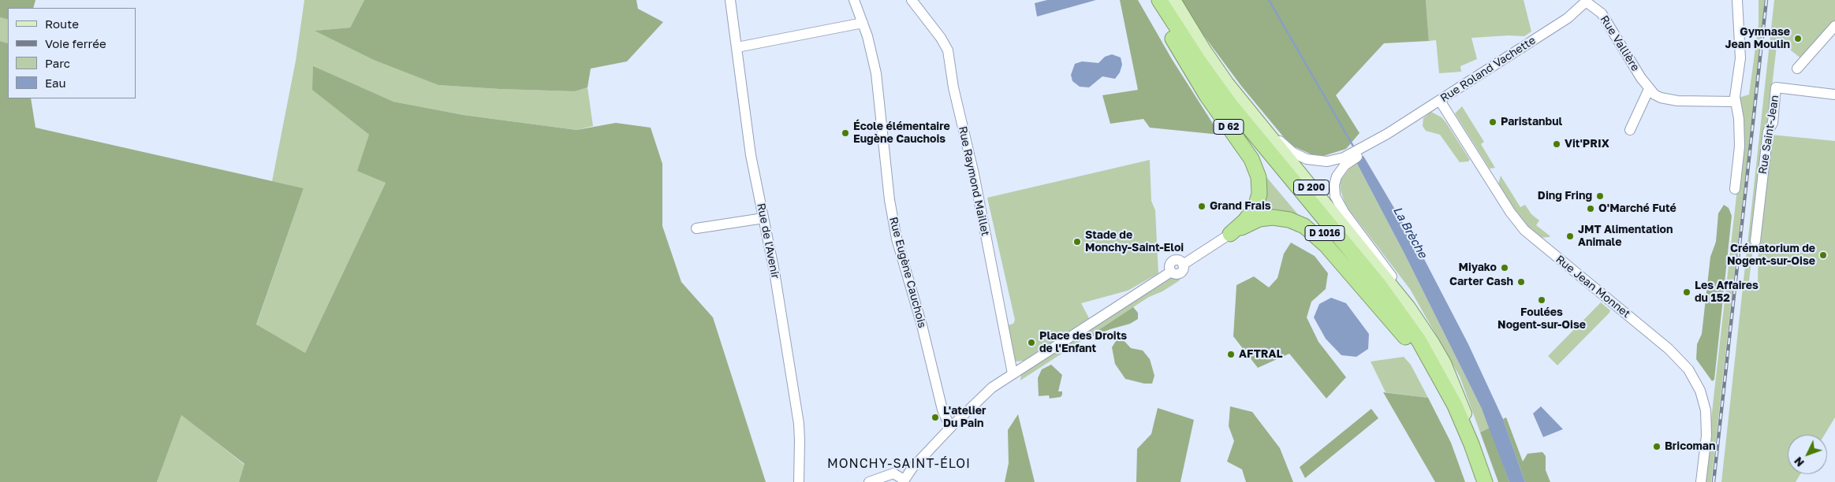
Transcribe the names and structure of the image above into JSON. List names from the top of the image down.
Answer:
{
  "streets": {
    "highway": ["D 62", "D 1016"],
    "main road": ["D 200"],
    "street": [
      "Rue Vallière",
      "Rue Roland Vachette",
      "Rue Saint-Jean",
      "Rue Raymond Maillet",
      "Rue de l'Avenir",
      "Rue Eugène Cauchois",
      "Rue Jean Monnet"
    ]
  },
  "crossings": [
    ["Rue Vallière", "Rue Roland Vachette"],
    ["Rue Roland Vachette", "Rue Jean Monnet"],
    ["D 62", "Rue Raymond Maillet"],
    ["D 62", "D 1016"],
    ["D 200", "D 1016"]
  ],
  "districts": ["MONCHY-SAINT-ÉLOI"],
  "water": ["La Brèche"],
  "places": [
    "Gymnase Jean Moulin",
    "Paristanbul",
    "École élémentaire Eugène Cauchois",
    "Vit'PRIX",
    "Ding Fring",
    "Grand Frais",
    "O'Marché Futé",
    "JMT Alimentation Animale",
    "Stade de Monchy-Saint-Eloi",
    "Crématorium de Nogent-sur-Oise",
    "Miyako",
    "Carter Cash",
    "Les Affaires du 152",
    "Foulées Nogent-sur-Oise",
    "Place des Droits de l'Enfant",
    "AFTRAL",
    "L'atelier Du Pain",
    "Bricoman"
  ],
  "legend": [
    "Route",
    "Voie ferrée",
    "Parc",
    "Eau"
  ],
  "north": "bottom left"
}
